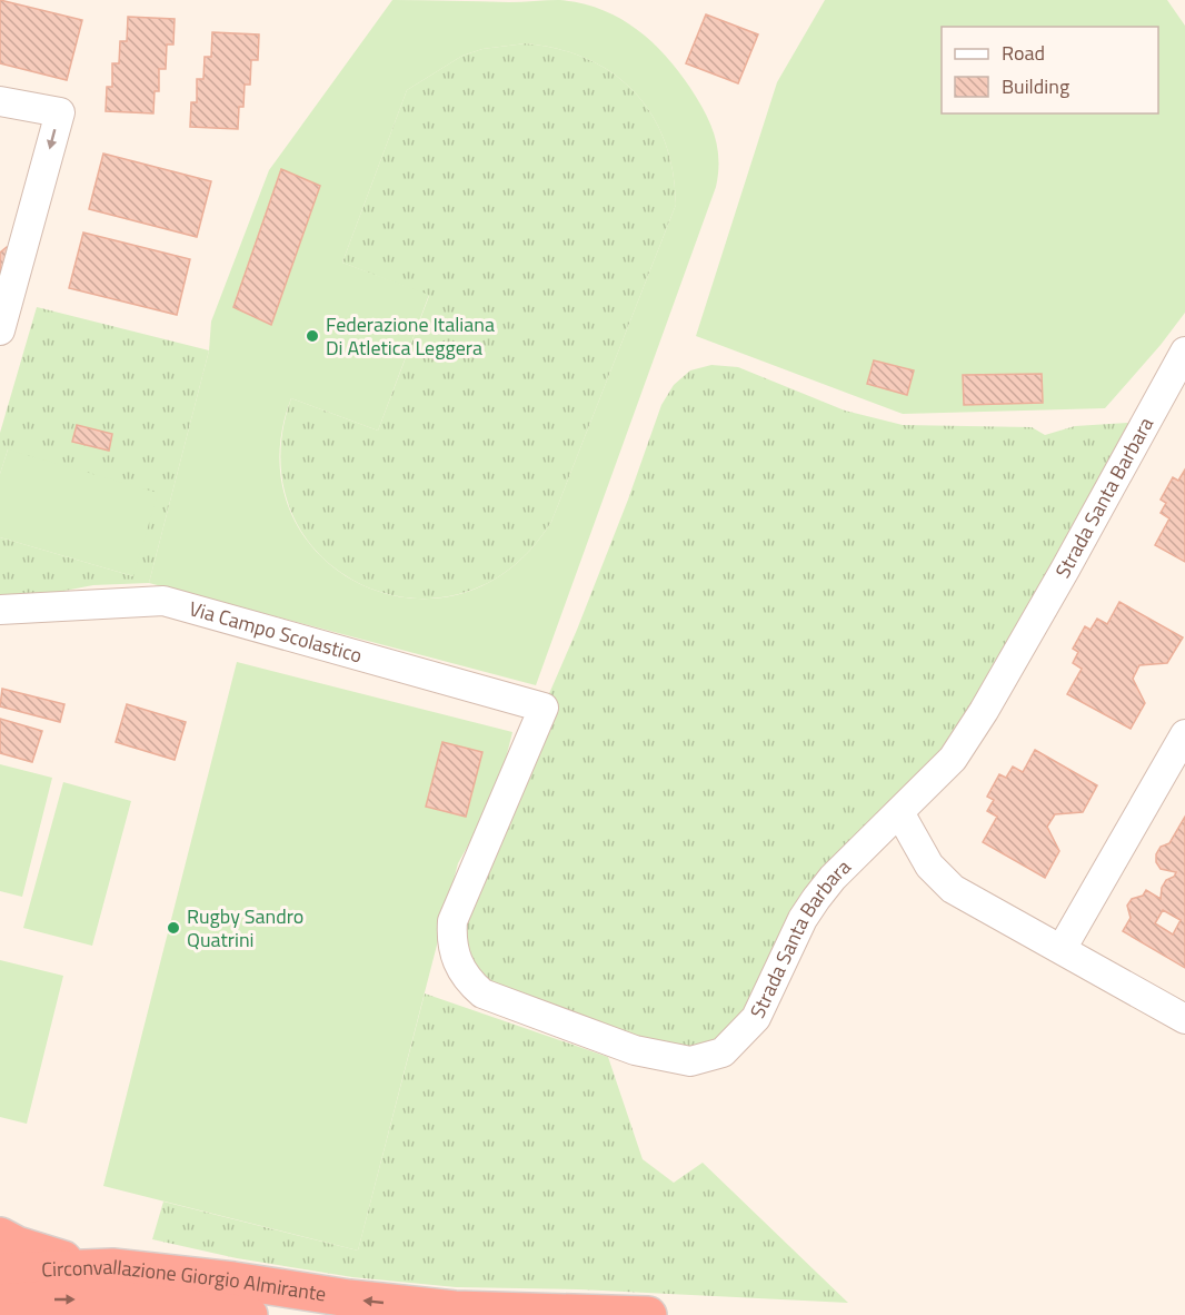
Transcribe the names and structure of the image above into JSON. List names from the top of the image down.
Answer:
{
  "streets": {
    "highway": ["Circonvallazione Giorgio Almirante"],
    "street": ["Strada Santa Barbara", "Via Campo Scolastico"]
  },
  "crossings": [
    ["Strada Santa Barbara", "Via Campo Scolastico"]
  ],
  "places": ["Federazione Italiana Di Atletica Leggera", "Rugby Sandro Quatrini"],
  "legend": ["Road", "Building"]
}
